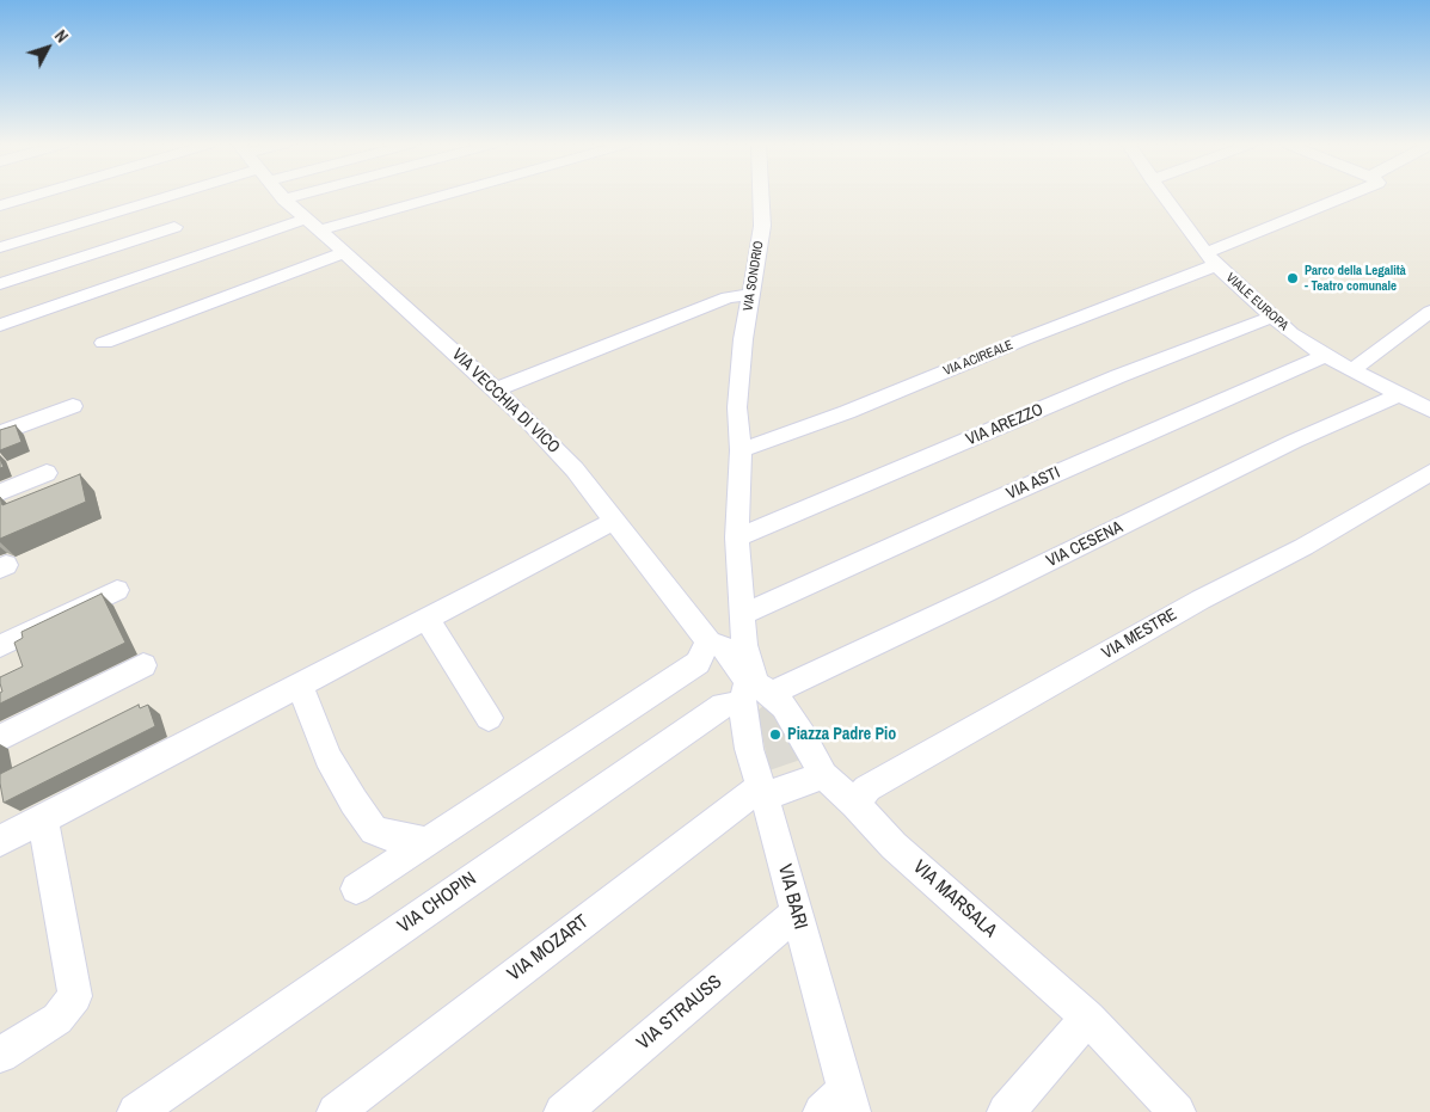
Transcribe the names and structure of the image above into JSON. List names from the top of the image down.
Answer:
{
  "streets": {
    "street": [
      "VIA SONDRIO",
      "VIALE EUROPA",
      "VIA ACIREALE",
      "VIA VECCHIA DI VICO",
      "VIA AREZZO",
      "VIA ASTI",
      "VIA CESENA",
      "VIA MESTRE",
      "VIA BARI",
      "VIA MARSALA",
      "VIA CHOPIN",
      "VIA MOZART",
      "VIA STRAUSS"
    ]
  },
  "crossings": [
    ["VIA SONDRIO", "VIA BARI"],
    ["VIALE EUROPA", "VIA ACIREALE"],
    ["VIALE EUROPA", "VIA AREZZO"],
    ["VIALE EUROPA", "VIA ASTI"],
    ["VIALE EUROPA", "VIA CESENA"],
    ["VIA ACIREALE", "VIA BARI"],
    ["VIA VECCHIA DI VICO", "VIA CESENA"],
    ["VIA VECCHIA DI VICO", "VIA BARI"],
    ["VIA VECCHIA DI VICO", "VIA MARSALA"],
    ["VIA VECCHIA DI VICO", "VIA CHOPIN"],
    ["VIA AREZZO", "VIA BARI"],
    ["VIA ASTI", "VIA BARI"],
    ["VIA CESENA", "VIA BARI"],
    ["VIA CESENA", "VIA MARSALA"],
    ["VIA CESENA", "VIA CHOPIN"],
    ["VIA MESTRE", "VIA MARSALA"],
    ["VIA BARI", "VIA MARSALA"],
    ["VIA BARI", "VIA CHOPIN"],
    ["VIA BARI", "VIA MOZART"],
    ["VIA BARI", "VIA STRAUSS"],
    ["VIA MARSALA", "VIA CHOPIN"],
    ["VIA MARSALA", "VIA MOZART"]
  ],
  "places": ["Parco della Legalità - Teatro comunale", "Piazza Padre Pio"],
  "north": "top right"
}
